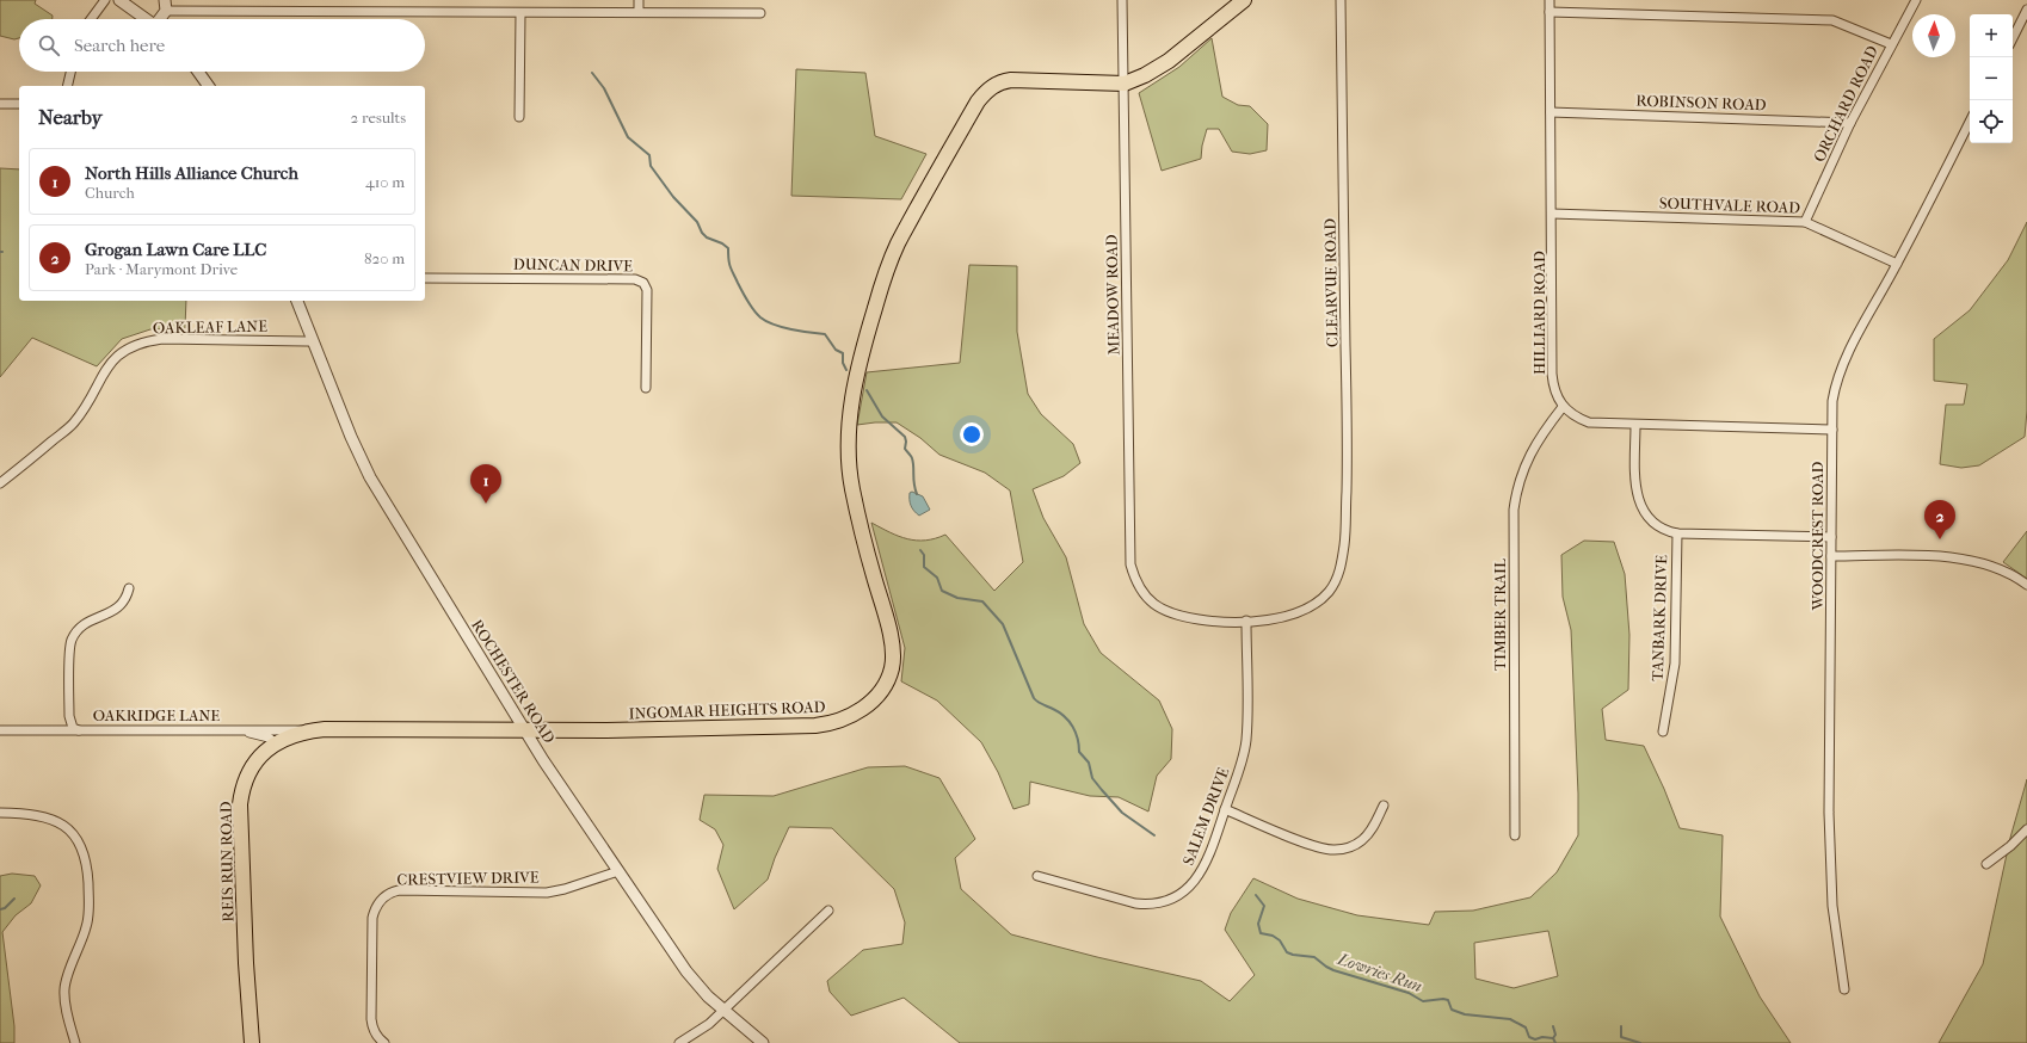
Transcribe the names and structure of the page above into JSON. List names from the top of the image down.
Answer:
{
  "streets": {
    "main road": ["INGOMAR HEIGHTS ROAD", "REIS RUN ROAD"],
    "street": [
      "ROBINSON ROAD",
      "ORCHARD ROAD",
      "SOUTHVALE ROAD",
      "DUNCAN DRIVE",
      "CLEARVUE ROAD",
      "MEADOW ROAD",
      "HILLIARD ROAD",
      "OAKLEAF LANE",
      "WOODCREST ROAD",
      "TIMBER TRAIL",
      "TANBARK DRIVE",
      "ROCHESTER ROAD",
      "OAKRIDGE LANE",
      "SALEM DRIVE",
      "CRESTVIEW DRIVE"
    ]
  },
  "crossings": [
    ["ROBINSON ROAD", "ORCHARD ROAD"],
    ["ROBINSON ROAD", "HILLIARD ROAD"],
    ["ORCHARD ROAD", "SOUTHVALE ROAD"],
    ["SOUTHVALE ROAD", "HILLIARD ROAD"],
    ["SOUTHVALE ROAD", "WOODCREST ROAD"],
    ["CLEARVUE ROAD", "MEADOW ROAD"],
    ["CLEARVUE ROAD", "SALEM DRIVE"],
    ["MEADOW ROAD", "INGOMAR HEIGHTS ROAD"],
    ["MEADOW ROAD", "SALEM DRIVE"],
    ["HILLIARD ROAD", "TIMBER TRAIL"],
    ["OAKLEAF LANE", "ROCHESTER ROAD"],
    ["ROCHESTER ROAD", "INGOMAR HEIGHTS ROAD"],
    ["ROCHESTER ROAD", "REIS RUN ROAD"],
    ["ROCHESTER ROAD", "CRESTVIEW DRIVE"],
    ["INGOMAR HEIGHTS ROAD", "REIS RUN ROAD"],
    ["OAKRIDGE LANE", "REIS RUN ROAD"]
  ],
  "water": ["Lowries Run"],
  "north": "top",
  "page": {
    "map_buttons": ["+", "−"],
    "search": "Search here",
    "heading": ["Nearby", "2 results"],
    "list": [
      {
        "mark": "1",
        "name": "North Hills Alliance Church",
        "note": "Church",
        "value": "410 m"
      },
      {
        "mark": "2",
        "name": "Grogan Lawn Care LLC",
        "note": "Park · Marymont Drive",
        "value": "820 m"
      }
    ],
    "pins": ["1", "2"]
  }
}
